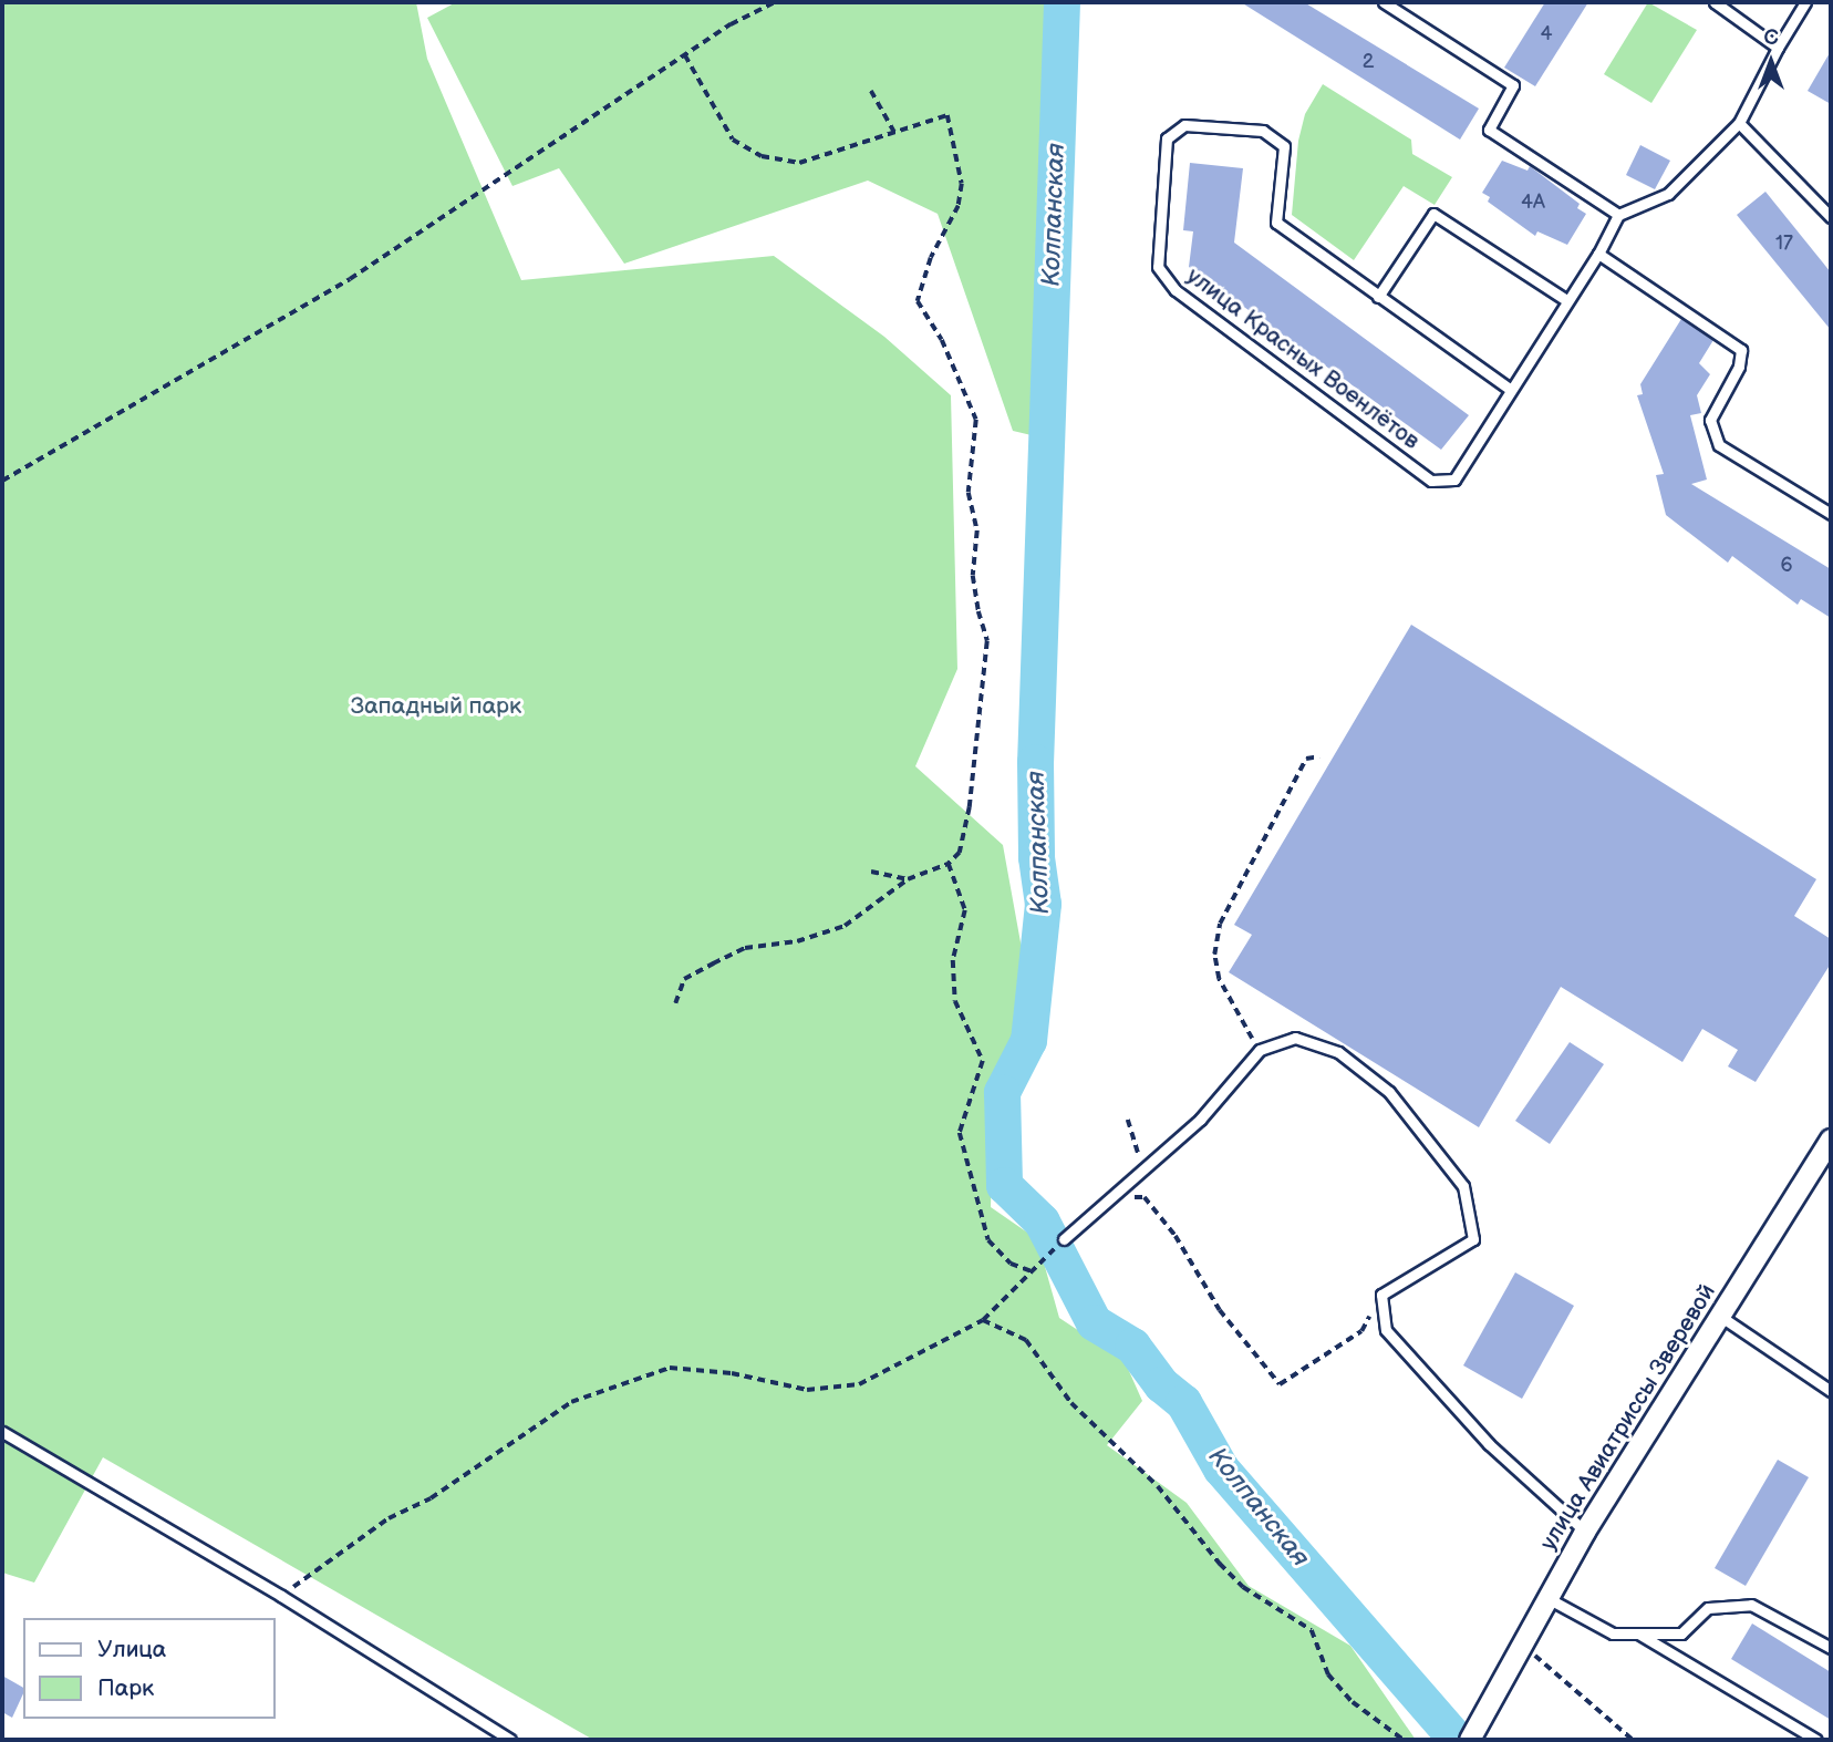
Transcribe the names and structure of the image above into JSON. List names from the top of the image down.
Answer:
{
  "streets": {
    "street": ["улица Авиатриссы Зверевой"],
    "lane": ["улица Красных Военлётов"]
  },
  "water": ["Колпанская"],
  "parks": ["Западный парк"],
  "house_numbers": [
    "4",
    "2",
    "4А",
    "17",
    "6"
  ],
  "legend": ["Улица", "Парк"],
  "north": "top"
}
